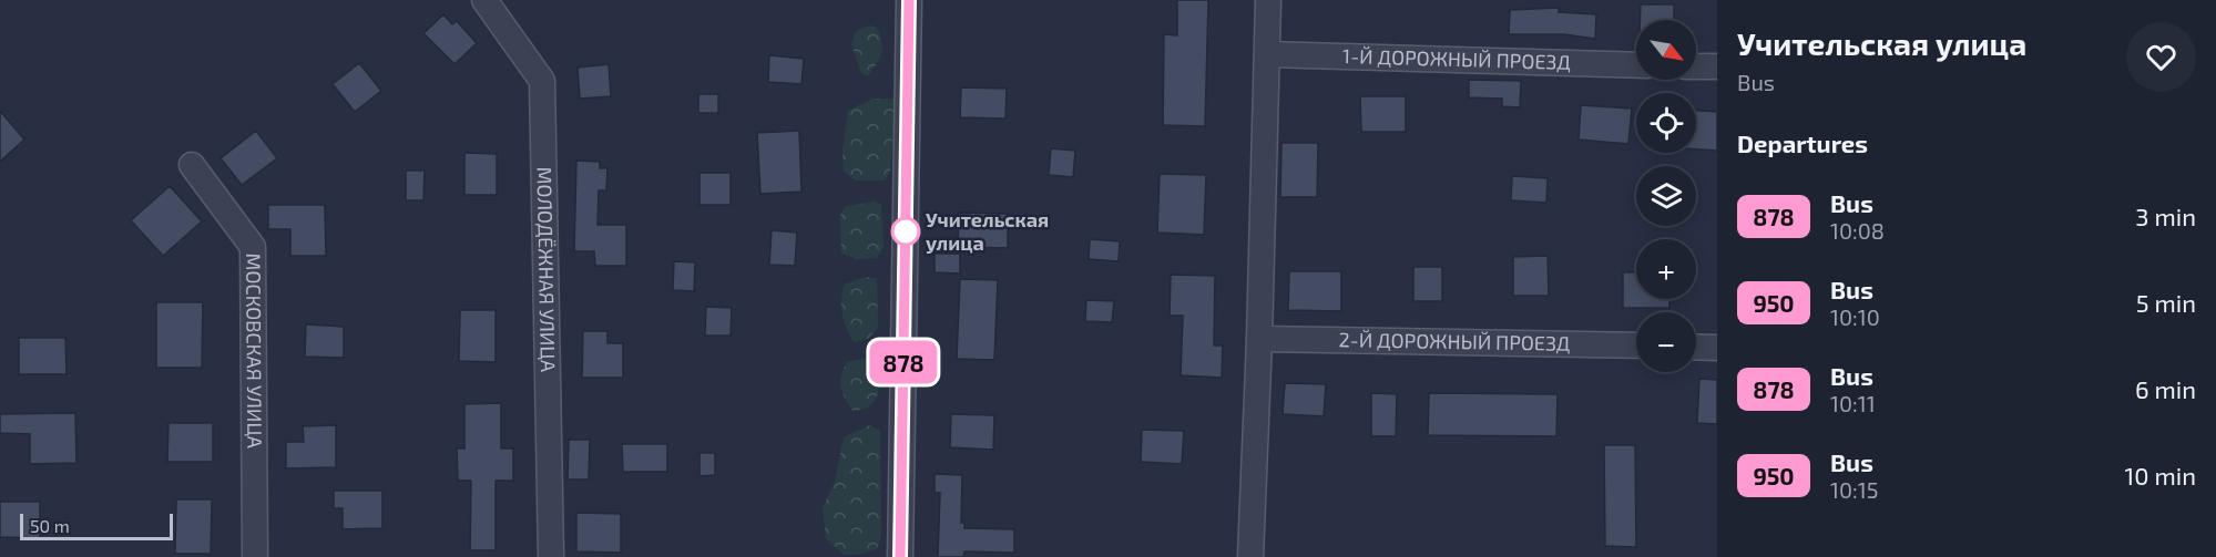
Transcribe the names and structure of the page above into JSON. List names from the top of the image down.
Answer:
{
  "streets": {
    "street": [
      "1-Й ДОРОЖНЫЙ ПРОЕЗД",
      "МОЛОДЁЖНАЯ УЛИЦА",
      "2-Й ДОРОЖНЫЙ ПРОЕЗД",
      "МОСКОВСКАЯ УЛИЦА"
    ]
  },
  "places": ["Учительская улица"],
  "lines": ["bus line 878"],
  "scale_bar": "50 m",
  "north": "bottom right",
  "page": {
    "on_map": "878",
    "heading": [
      ["Учительская улица", "Bus"],
      "Departures"
    ],
    "map_buttons": ["+", "−"],
    "list": [
      {
        "mark": "878",
        "name": "Bus",
        "note": "10:08",
        "value": "3 min"
      },
      {
        "mark": "950",
        "name": "Bus",
        "note": "10:10",
        "value": "5 min"
      },
      {
        "mark": "878",
        "name": "Bus",
        "note": "10:11",
        "value": "6 min"
      },
      {
        "mark": "950",
        "name": "Bus",
        "note": "10:15",
        "value": "10 min"
      }
    ],
    "scale": "50 m"
  }
}
